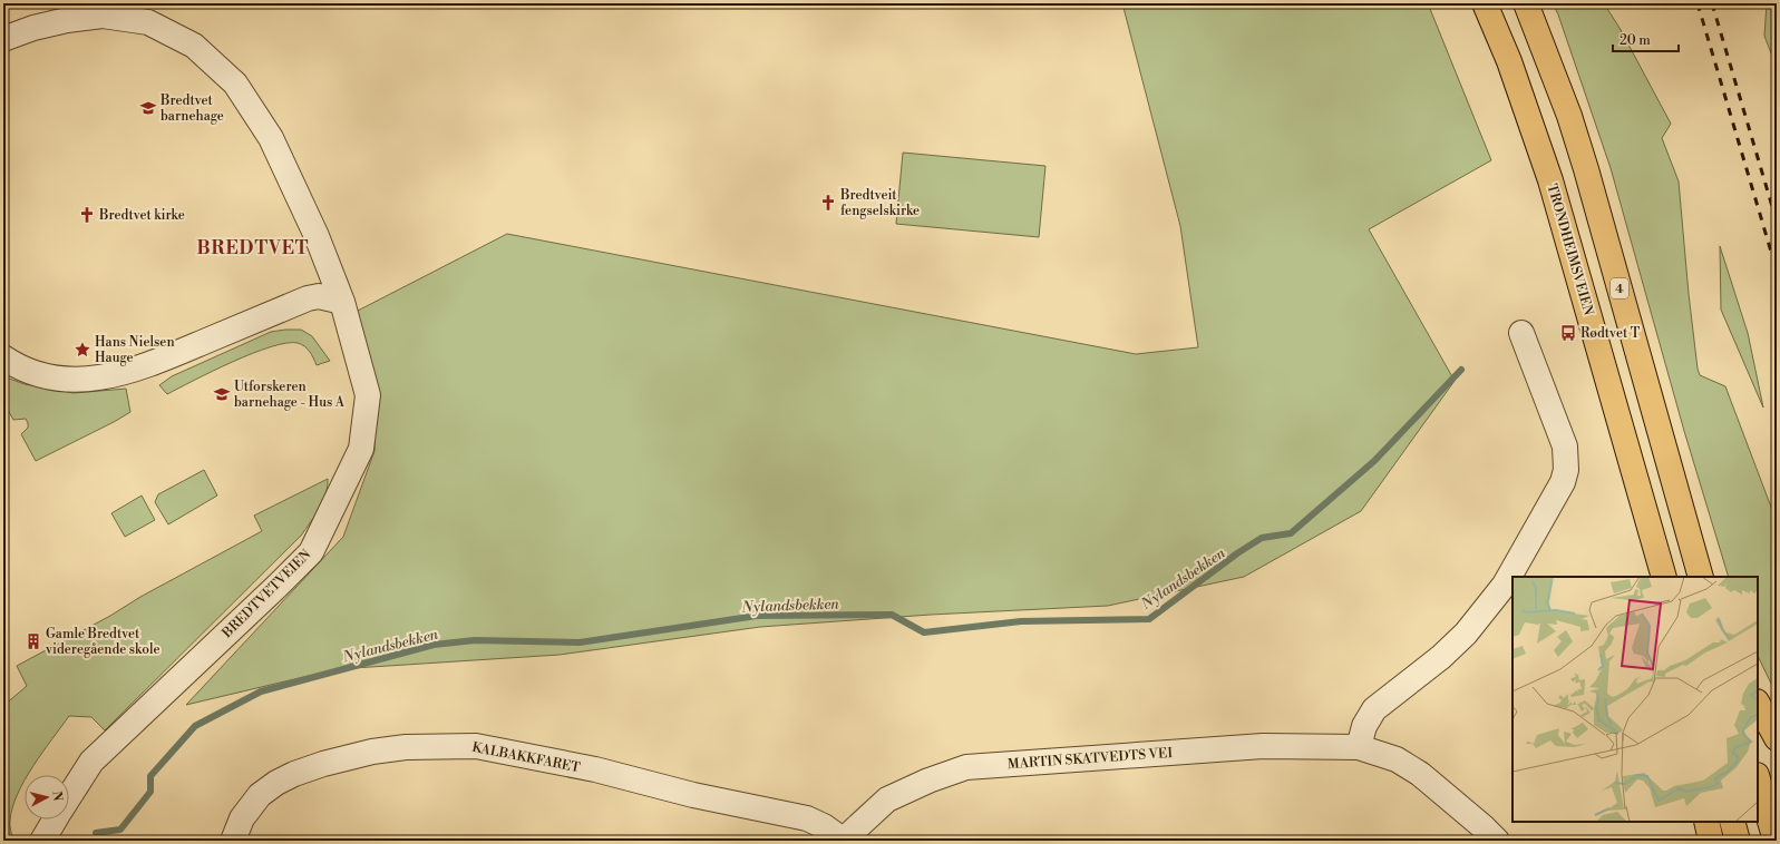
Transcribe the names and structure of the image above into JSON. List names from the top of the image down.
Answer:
{
  "streets": {
    "highway": ["TRONDHEIMSVEIEN", "4"],
    "street": ["BREDTVETVEIEN", "KALBAKKFARET", "MARTIN SKATVEDTS VEI"]
  },
  "crossings": [
    ["KALBAKKFARET", "MARTIN SKATVEDTS VEI"]
  ],
  "districts": ["BREDTVET"],
  "water": ["Nylandsbekken"],
  "places": {
    "school or university": ["Bredtvet barnehage", "Utforskeren barnehage - Hus A"],
    "church": ["Bredtveit fengselskirke", "Bredtvet kirke"],
    "bus stop": ["Rødtvet T"],
    "place": ["Hans Nielsen Hauge"],
    "building": ["Gamle Bredtvet videregående skole"]
  },
  "scale_bar": "20 m",
  "north": "right"
}
